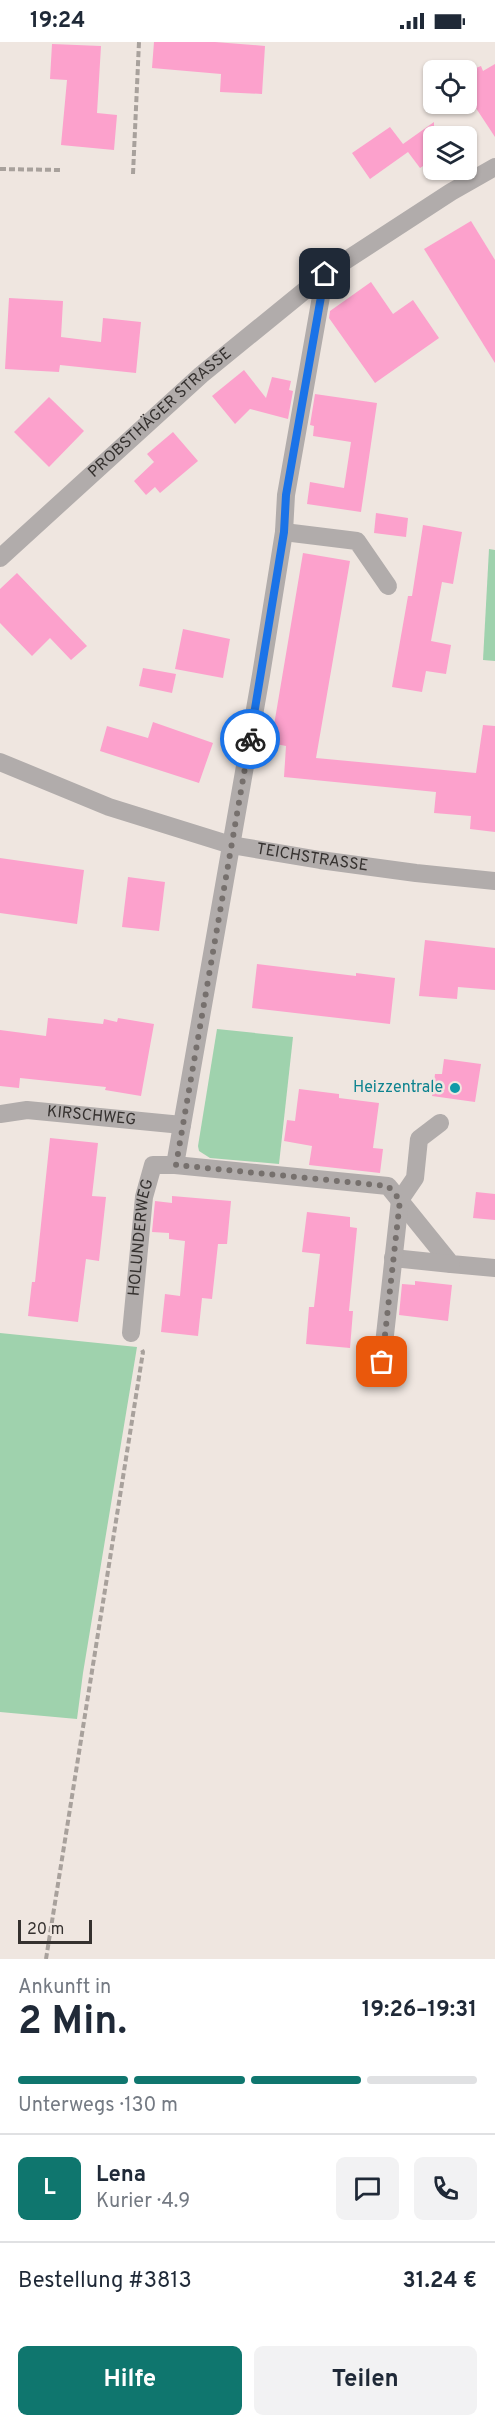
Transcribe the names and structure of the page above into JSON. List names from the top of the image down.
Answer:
{
  "streets": {
    "street": [
      "PROBSTHÄGER STRASSE",
      "TEICHSTRASSE",
      "KIRSCHWEG",
      "HOLUNDERWEG"
    ]
  },
  "places": ["Heizzentrale"],
  "scale_bar": "20 m",
  "page": {
    "status": "19:24",
    "scale": "20 m",
    "heading": ["2 Min.", "Ankunft in", "19:26–19:31"],
    "panel": [
      "Lena",
      "Kurier · 4.9",
      "Bestellung #3813",
      "31.24 €"
    ],
    "bar": "Unterwegs · 130 m",
    "round": "L",
    "buttons": ["Hilfe", "Teilen"]
  }
}
